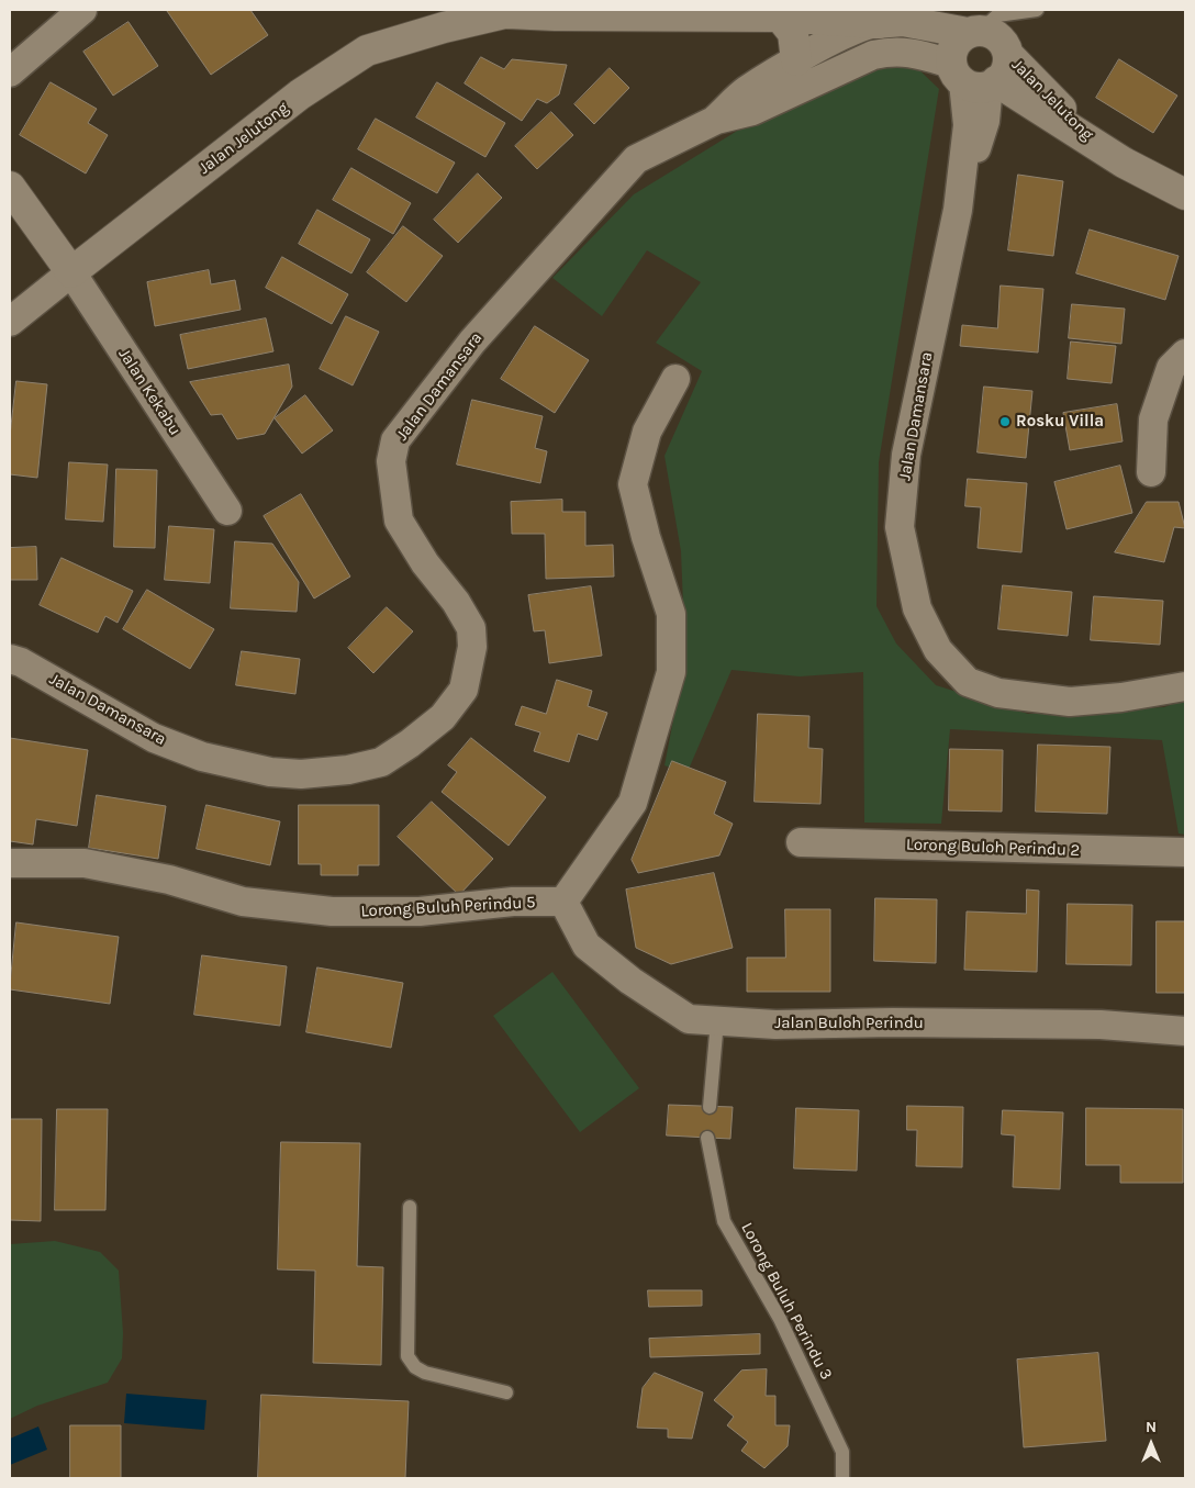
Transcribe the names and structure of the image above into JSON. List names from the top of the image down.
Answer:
{
  "streets": {
    "street": [
      "Jalan Jelutong",
      "Jalan Damansara",
      "Jalan Kekabu",
      "Lorong Buloh Perindu 2",
      "Lorong Buluh Perindu 5",
      "Jalan Buloh Perindu"
    ],
    "lane": ["Lorong Buluh Perindu 3"]
  },
  "crossings": [
    ["Jalan Jelutong", "Jalan Damansara"],
    ["Jalan Jelutong", "Jalan Kekabu"],
    ["Lorong Buluh Perindu 5", "Jalan Buloh Perindu"]
  ],
  "places": ["Rosku Villa"],
  "north": "top"
}
